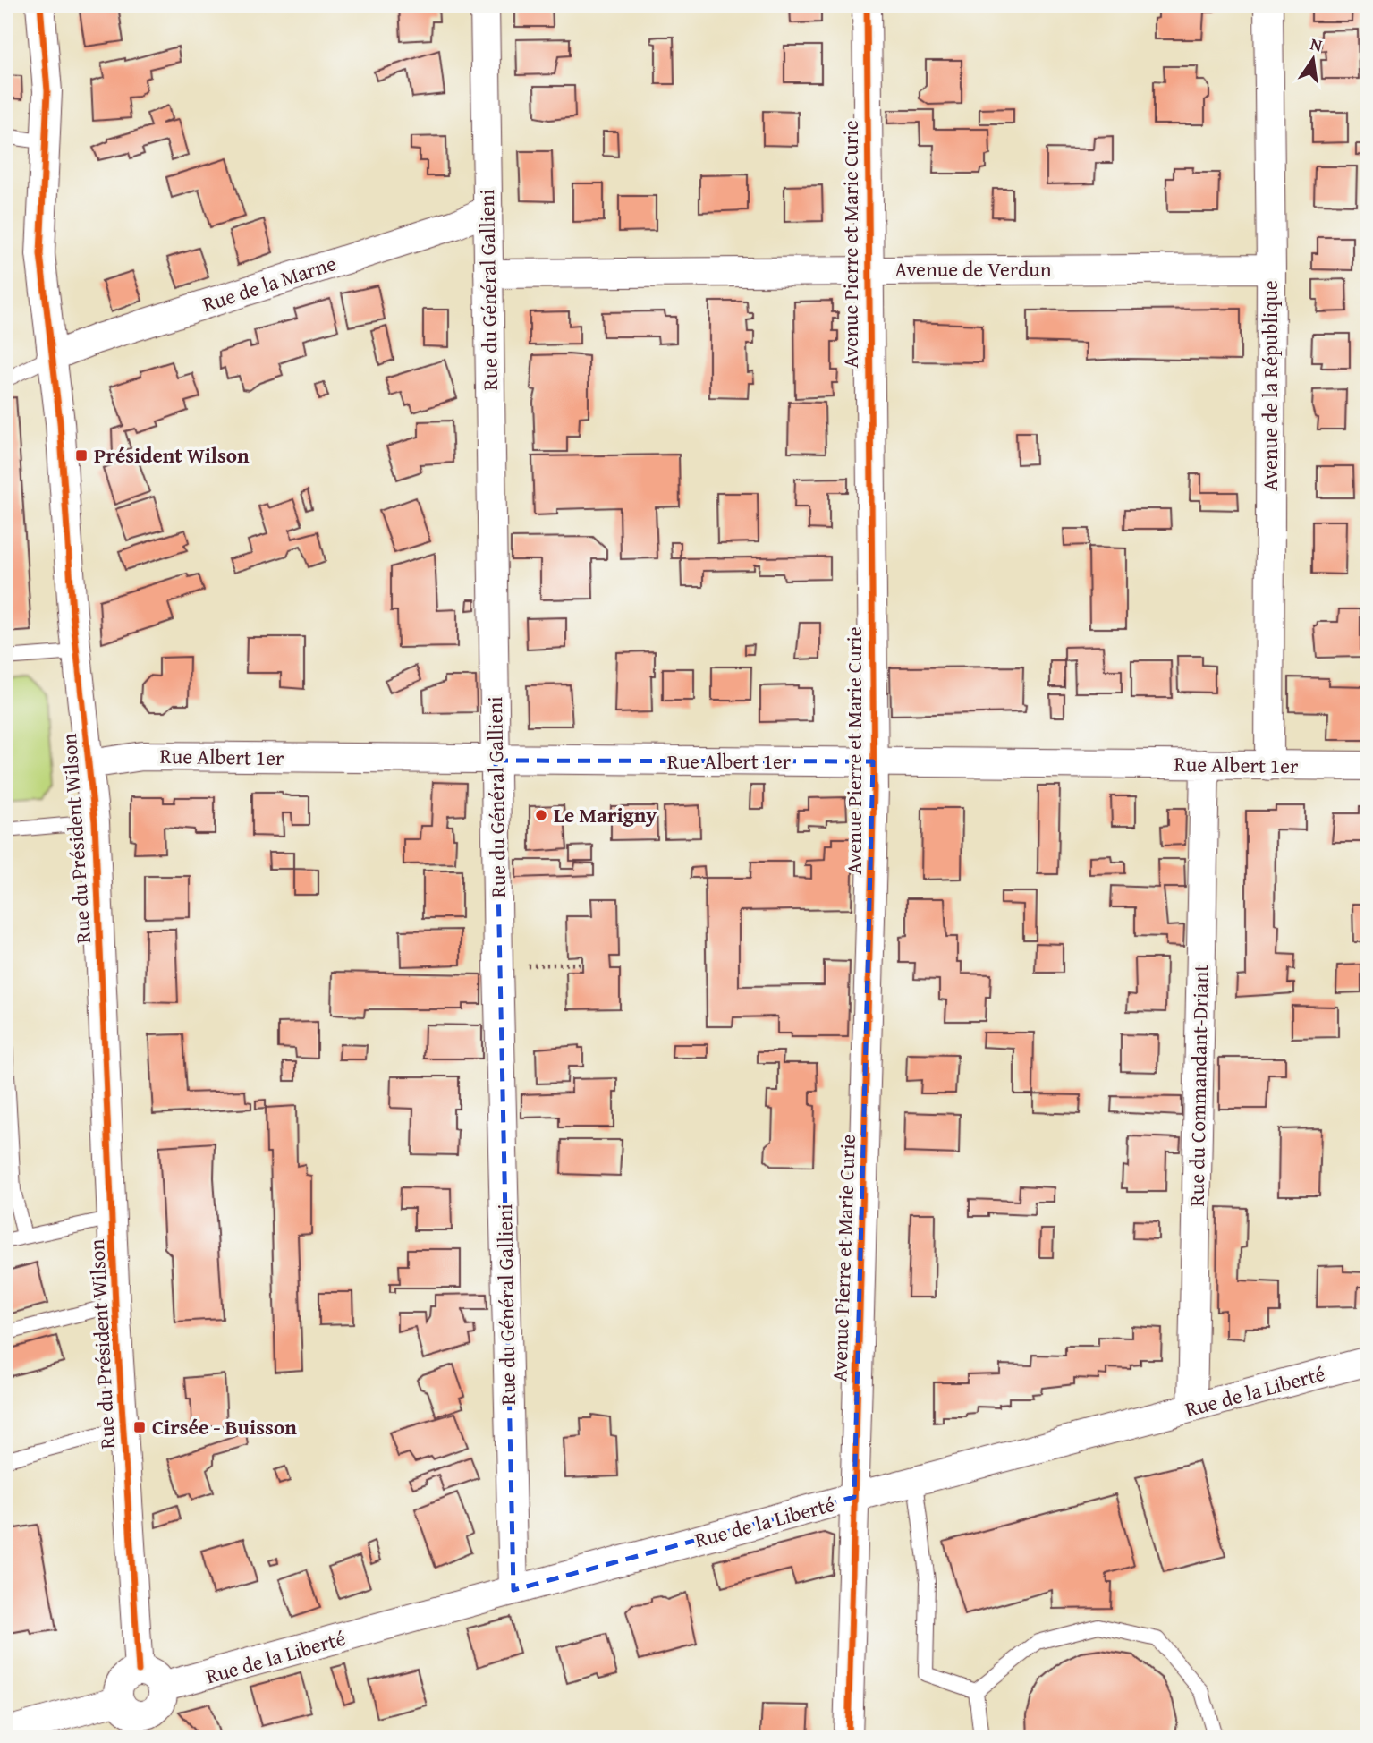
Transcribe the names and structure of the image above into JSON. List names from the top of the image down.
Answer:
{
  "streets": {
    "street": [
      "Avenue Pierre et Marie Curie",
      "Avenue de Verdun",
      "Rue de la Marne",
      "Rue du Général Gallieni",
      "Avenue de la République",
      "Rue Albert 1er",
      "Rue du Président Wilson",
      "Rue du Commandant-Driant",
      "Rue de la Liberté"
    ]
  },
  "crossings": [
    ["Avenue Pierre et Marie Curie", "Avenue de Verdun"],
    ["Avenue Pierre et Marie Curie", "Rue Albert 1er"],
    ["Avenue Pierre et Marie Curie", "Rue de la Liberté"],
    ["Avenue de Verdun", "Rue du Général Gallieni"],
    ["Avenue de Verdun", "Avenue de la République"],
    ["Rue de la Marne", "Rue du Général Gallieni"],
    ["Rue de la Marne", "Rue du Président Wilson"],
    ["Rue du Général Gallieni", "Rue Albert 1er"],
    ["Rue du Général Gallieni", "Rue de la Liberté"],
    ["Avenue de la République", "Rue Albert 1er"],
    ["Rue Albert 1er", "Rue du Président Wilson"],
    ["Rue Albert 1er", "Rue du Commandant-Driant"],
    ["Rue du Président Wilson", "Rue de la Liberté"],
    ["Rue du Commandant-Driant", "Rue de la Liberté"]
  ],
  "places": {
    "transit": ["Président Wilson", "Cirsée - Buisson"],
    "other": ["Le Marigny"]
  },
  "north": "top"
}
